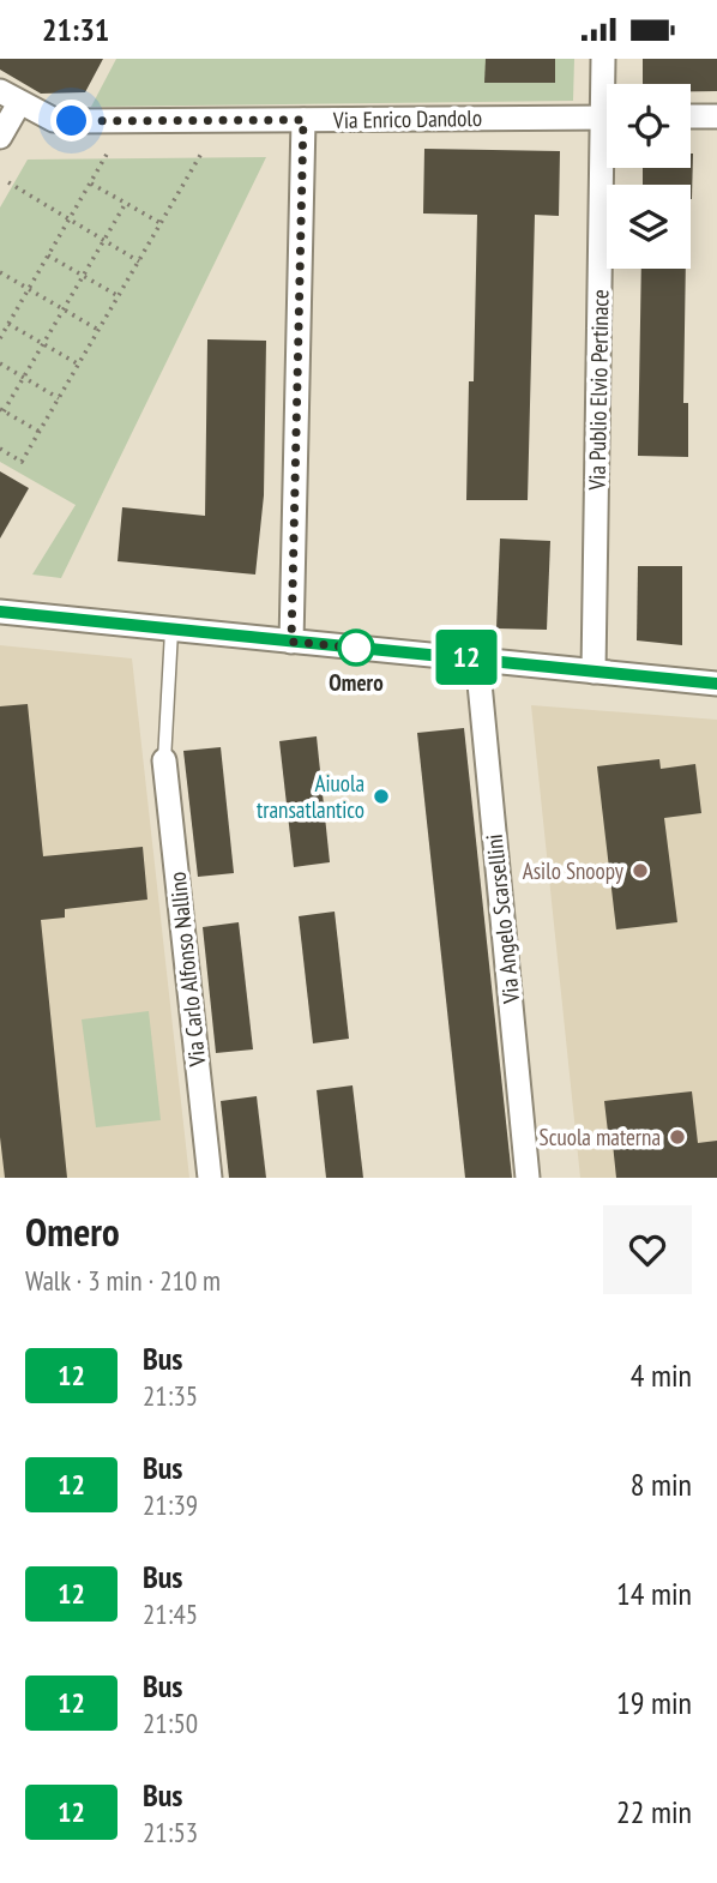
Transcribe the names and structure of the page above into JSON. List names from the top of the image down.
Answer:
{
  "streets": {
    "street": [
      "Via Enrico Dandolo",
      "Via Publio Elvio Pertinace",
      "Via Angelo Scarsellini",
      "Via Carlo Alfonso Nallino"
    ]
  },
  "places": [
    "Omero",
    "Aiuola transatlantico",
    "Asilo Snoopy",
    "Scuola materna"
  ],
  "lines": ["bus line 12"],
  "page": {
    "status": "21:31",
    "on_map": "12",
    "heading": ["Omero", "Walk · 3 min · 210 m"],
    "list": [
      {
        "mark": "12",
        "name": "Bus",
        "note": "21:35",
        "value": "4 min"
      },
      {
        "mark": "12",
        "name": "Bus",
        "note": "21:39",
        "value": "8 min"
      },
      {
        "mark": "12",
        "name": "Bus",
        "note": "21:45",
        "value": "14 min"
      },
      {
        "mark": "12",
        "name": "Bus",
        "note": "21:50",
        "value": "19 min"
      },
      {
        "mark": "12",
        "name": "Bus",
        "note": "21:53",
        "value": "22 min"
      }
    ]
  }
}
